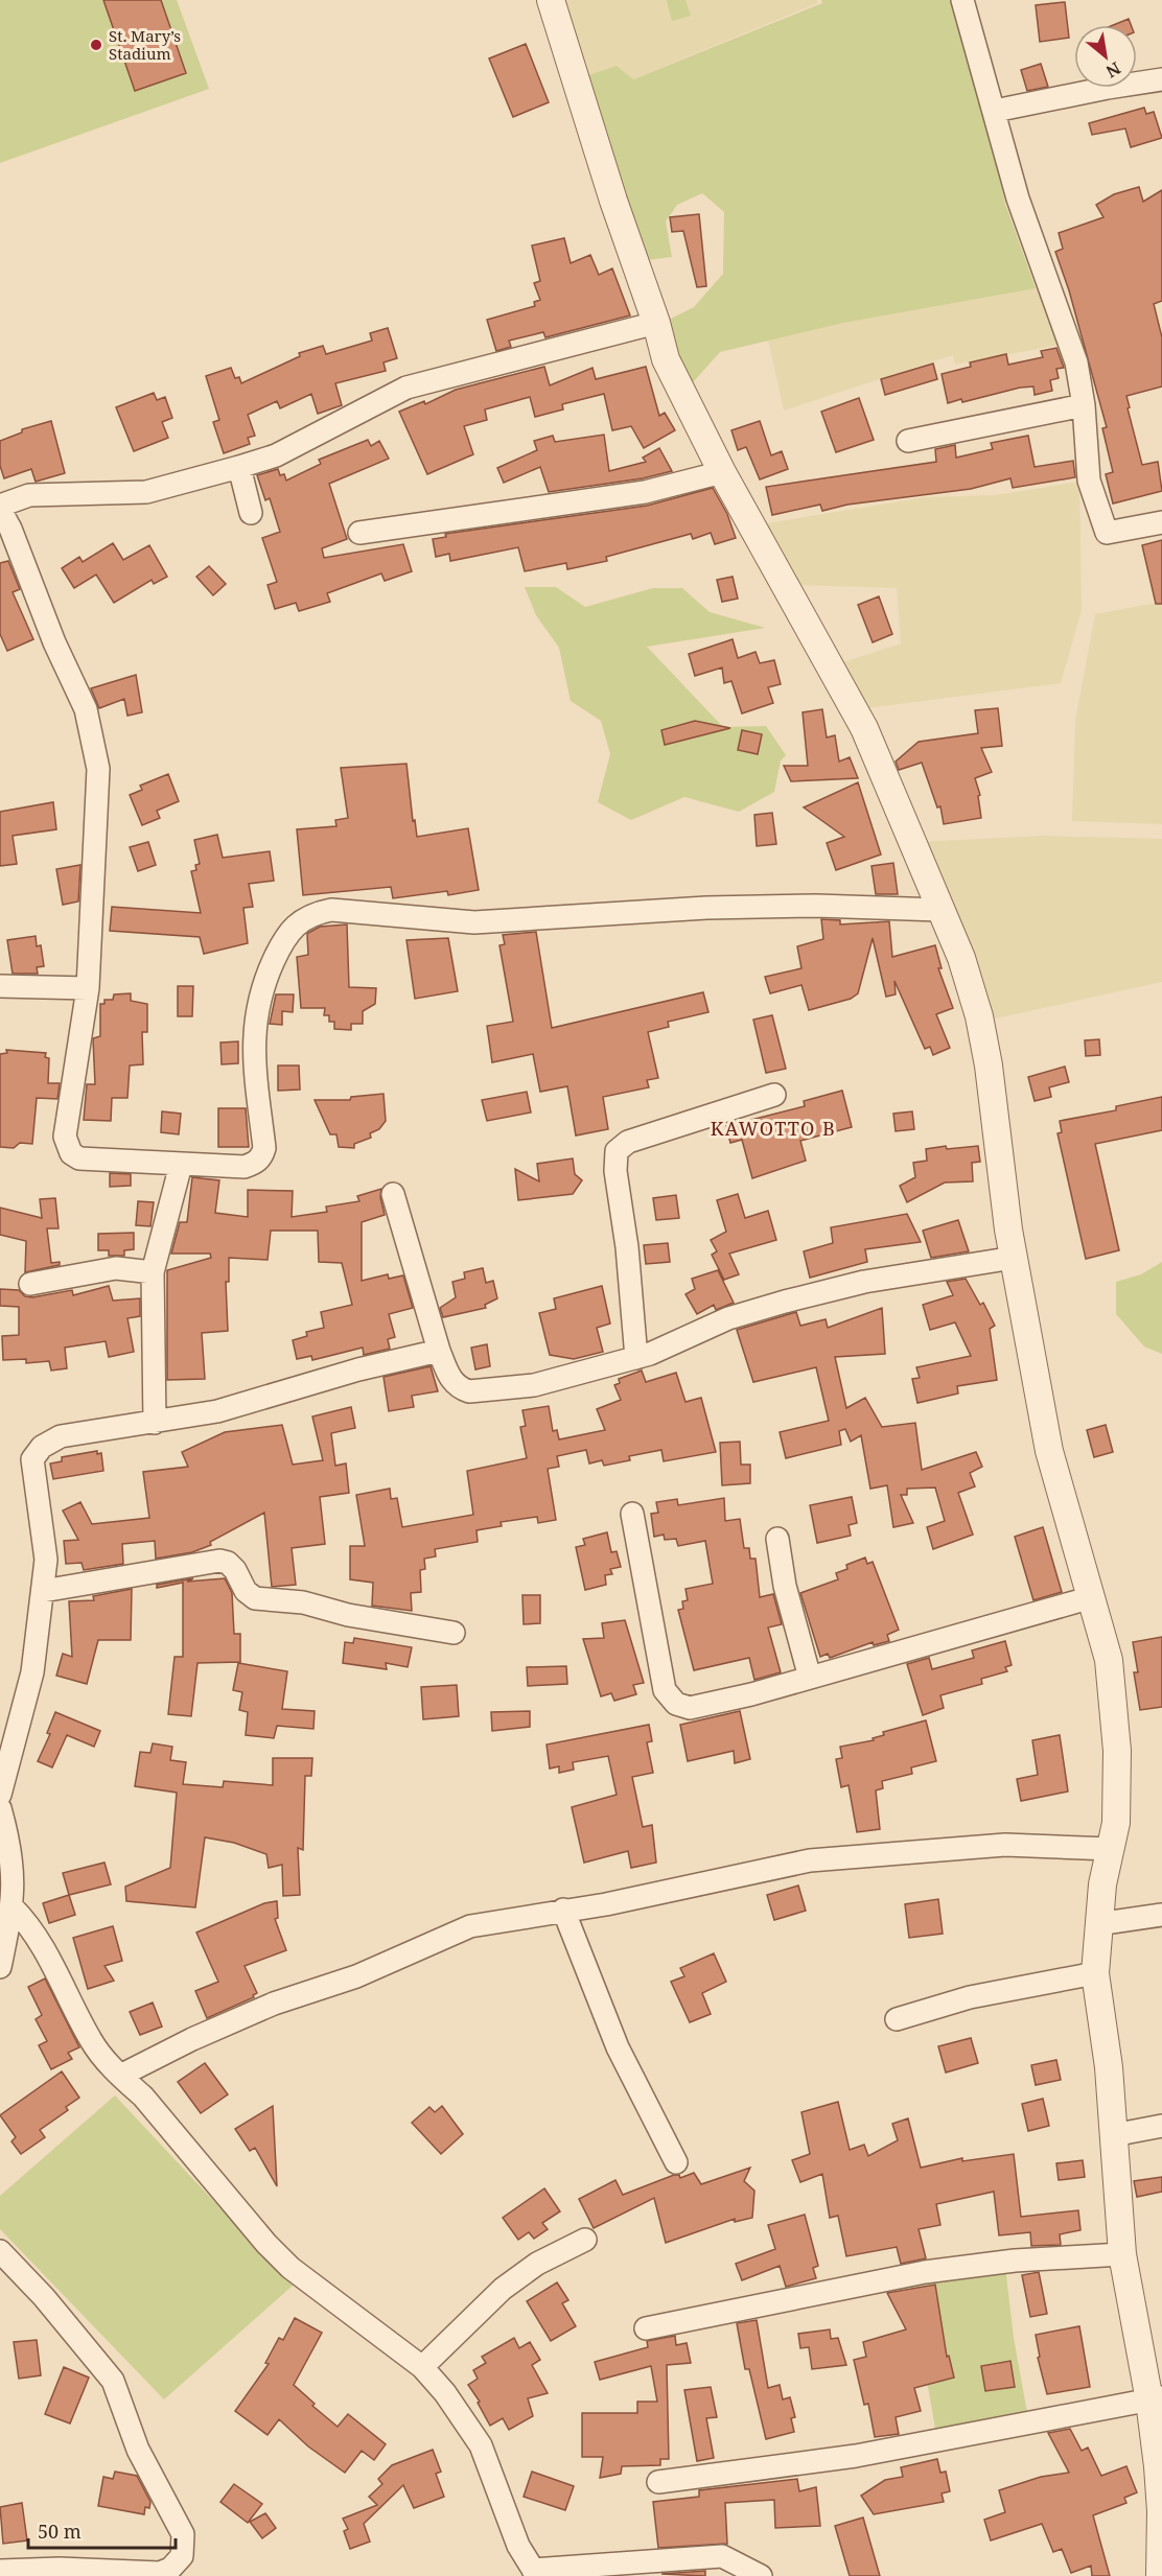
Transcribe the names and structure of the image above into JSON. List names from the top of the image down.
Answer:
{
  "districts": ["KAWOTTO B"],
  "places": ["St. Mary’s Stadium"],
  "scale_bar": "50 m",
  "north": "bottom right"
}
